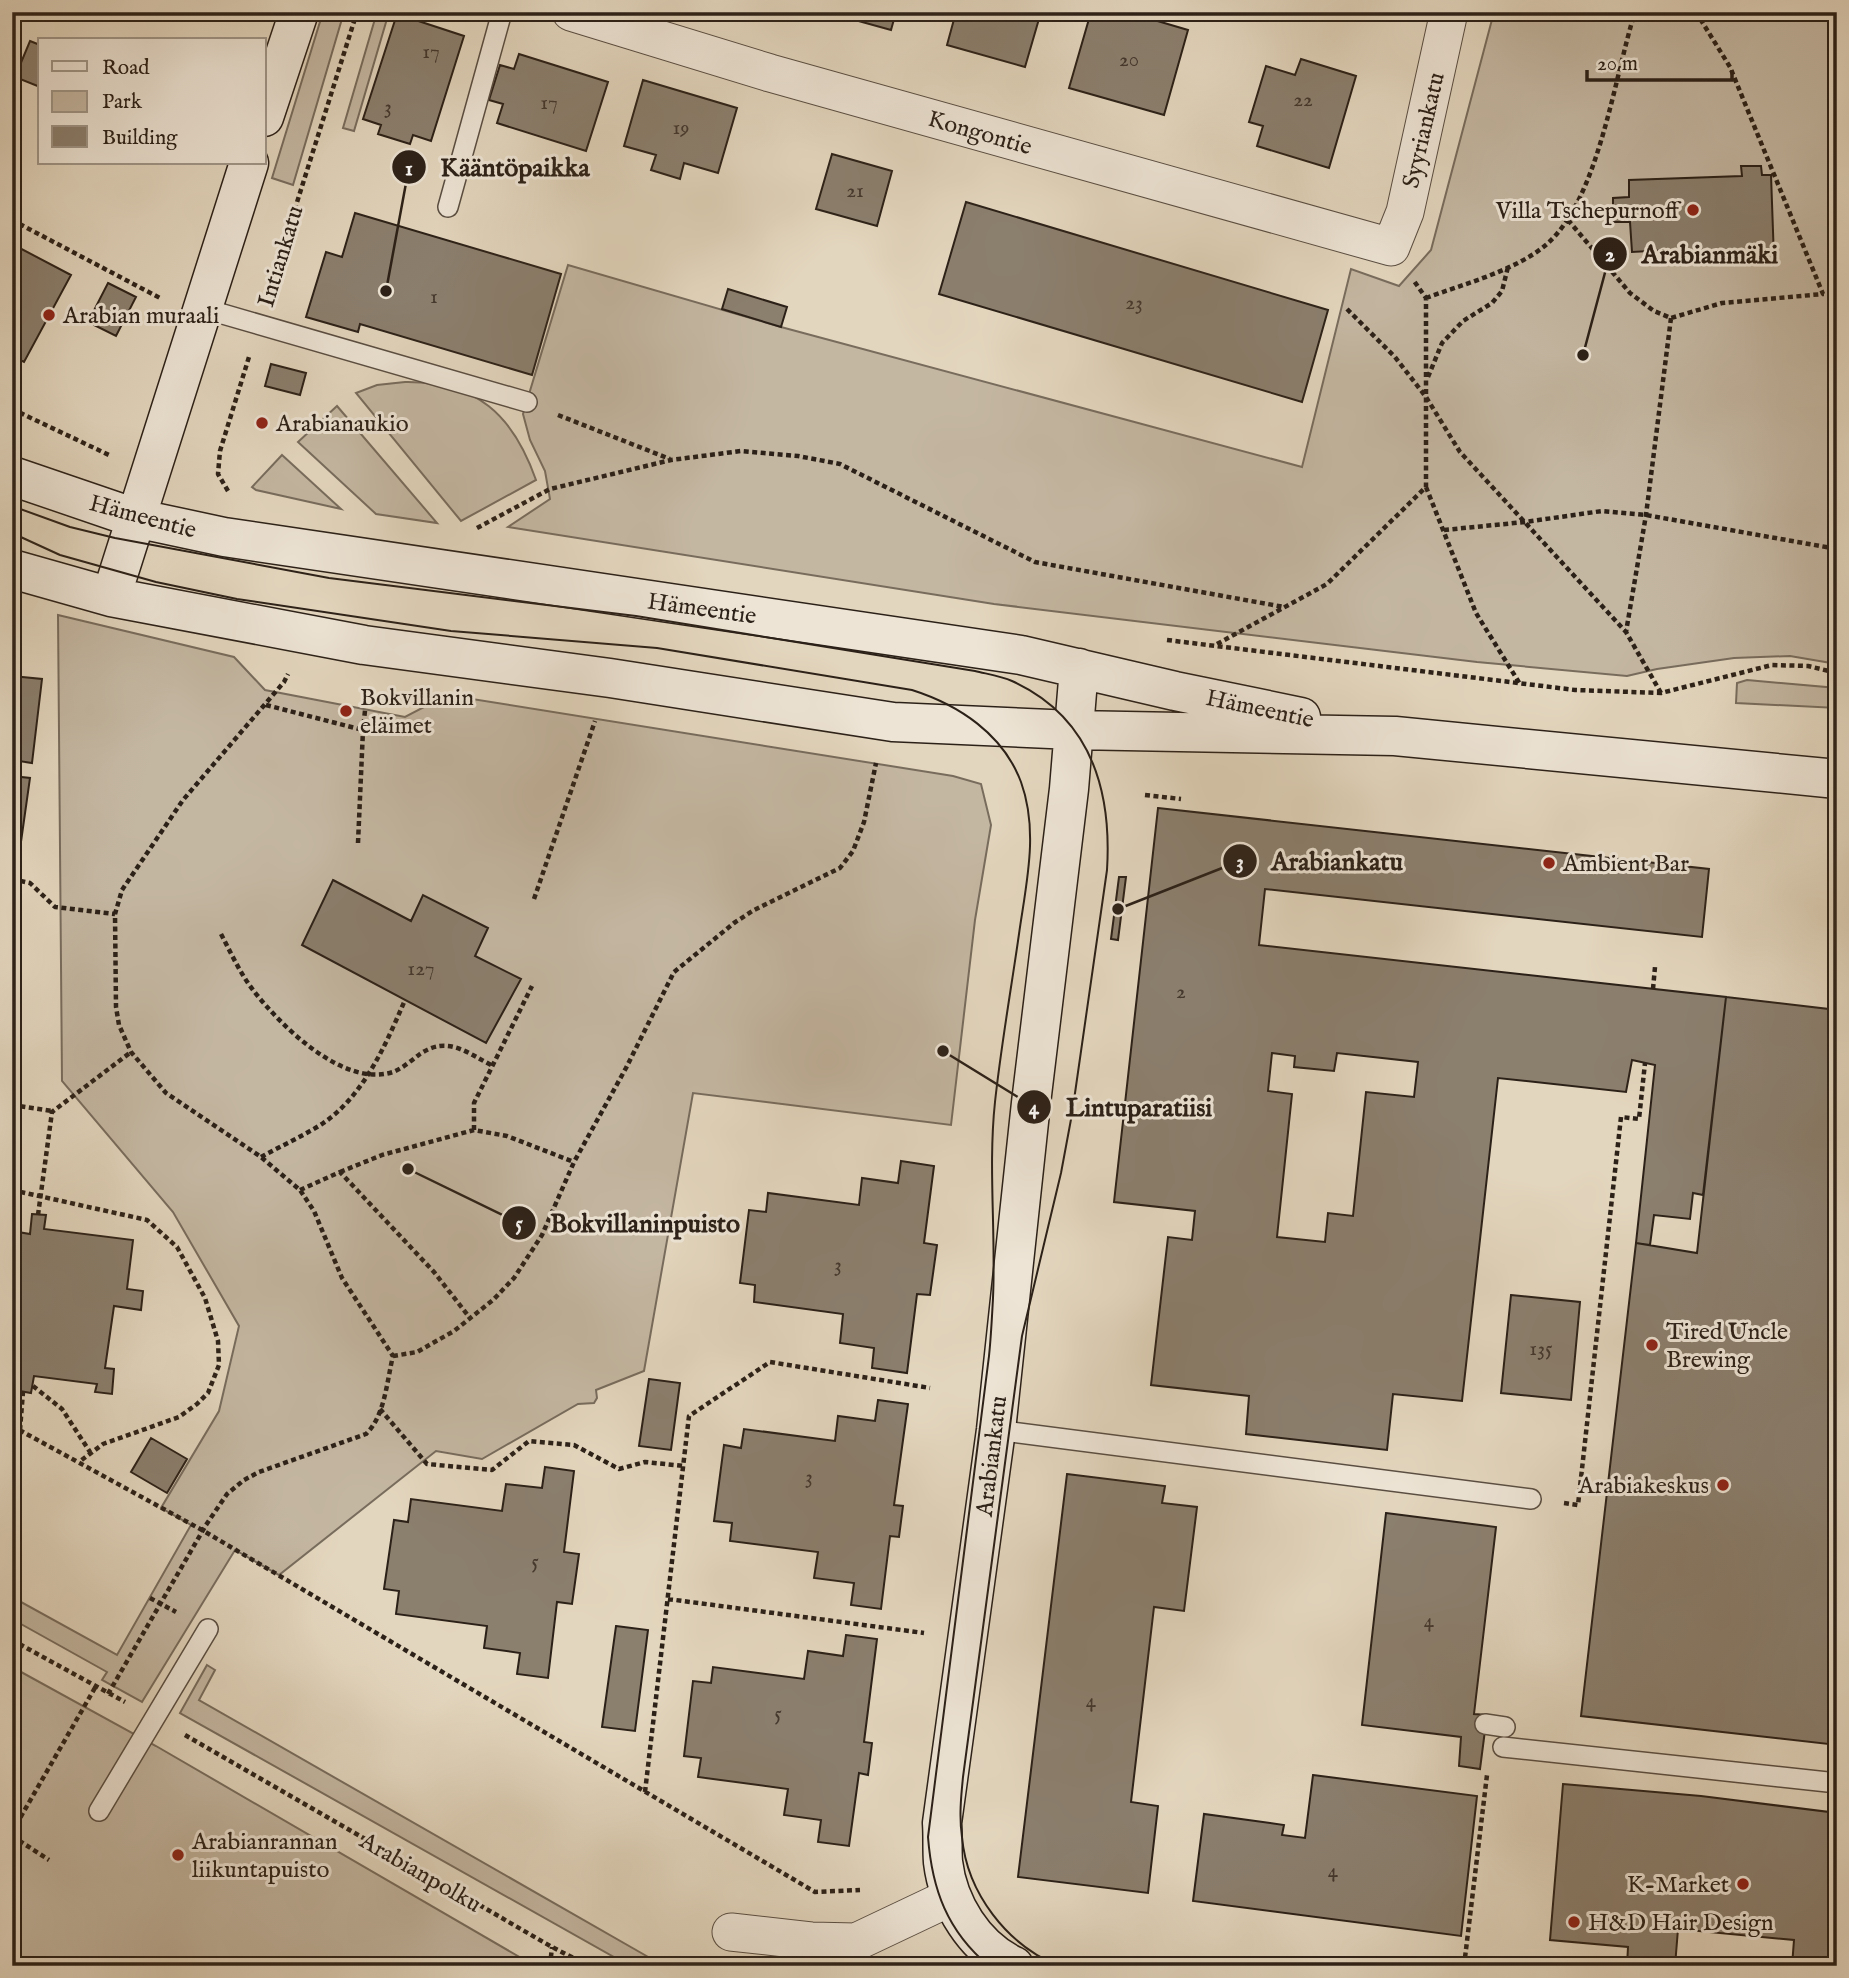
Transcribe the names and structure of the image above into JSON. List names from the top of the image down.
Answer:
{
  "streets": {
    "main road": ["Hämeentie", "Arabiankatu"],
    "street": ["Syyriankatu", "Kongontie"],
    "path": ["Intiankatu", "Arabianpolku"]
  },
  "crossings": [
    ["Syyriankatu", "Kongontie"],
    ["Hämeentie", "Arabiankatu"]
  ],
  "places": [
    "Villa Tschepurnoff",
    "Kääntöpaikka",
    "Arabian muraali",
    "Arabianmäki",
    "Arabianaukio",
    "Bokvillanin eläimet",
    "Ambient Bar",
    "Arabiankatu",
    "Lintuparatiisi",
    "Bokvillaninpuisto",
    "Tired Uncle Brewing",
    "Arabiakeskus",
    "Arabianrannan liikuntapuisto",
    "K-Market",
    "H&D Hair Design"
  ],
  "house_numbers": [
    "17",
    "20",
    "22",
    "17",
    "3",
    "19",
    "21",
    "1",
    "23",
    "127",
    "2",
    "3",
    "135",
    "3",
    "5",
    "4",
    "4",
    "5",
    "4"
  ],
  "legend": ["Road", "Park", "Building"],
  "scale_bar": "20 m"
}
